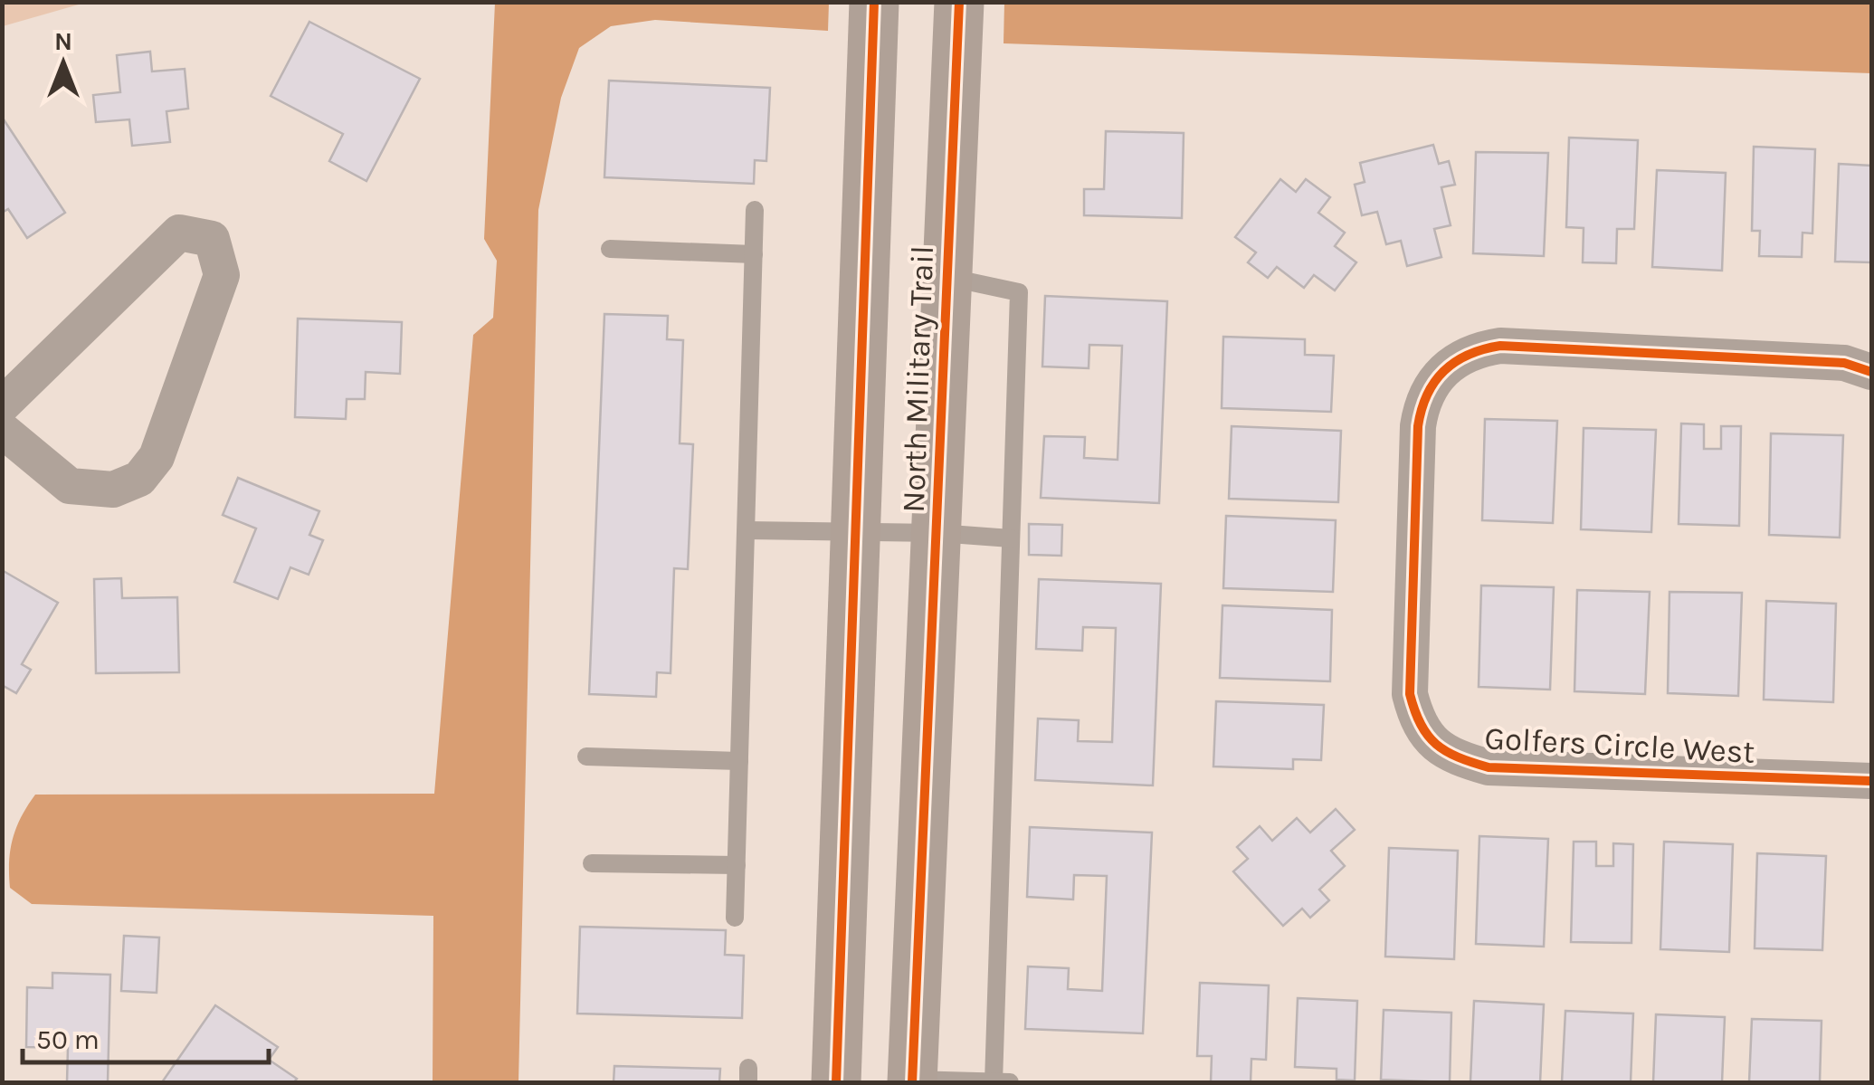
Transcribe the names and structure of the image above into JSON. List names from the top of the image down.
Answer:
{
  "streets": {
    "main road": ["North Military Trail"],
    "street": ["Golfers Circle West"]
  },
  "scale_bar": "50 m",
  "north": "top"
}
